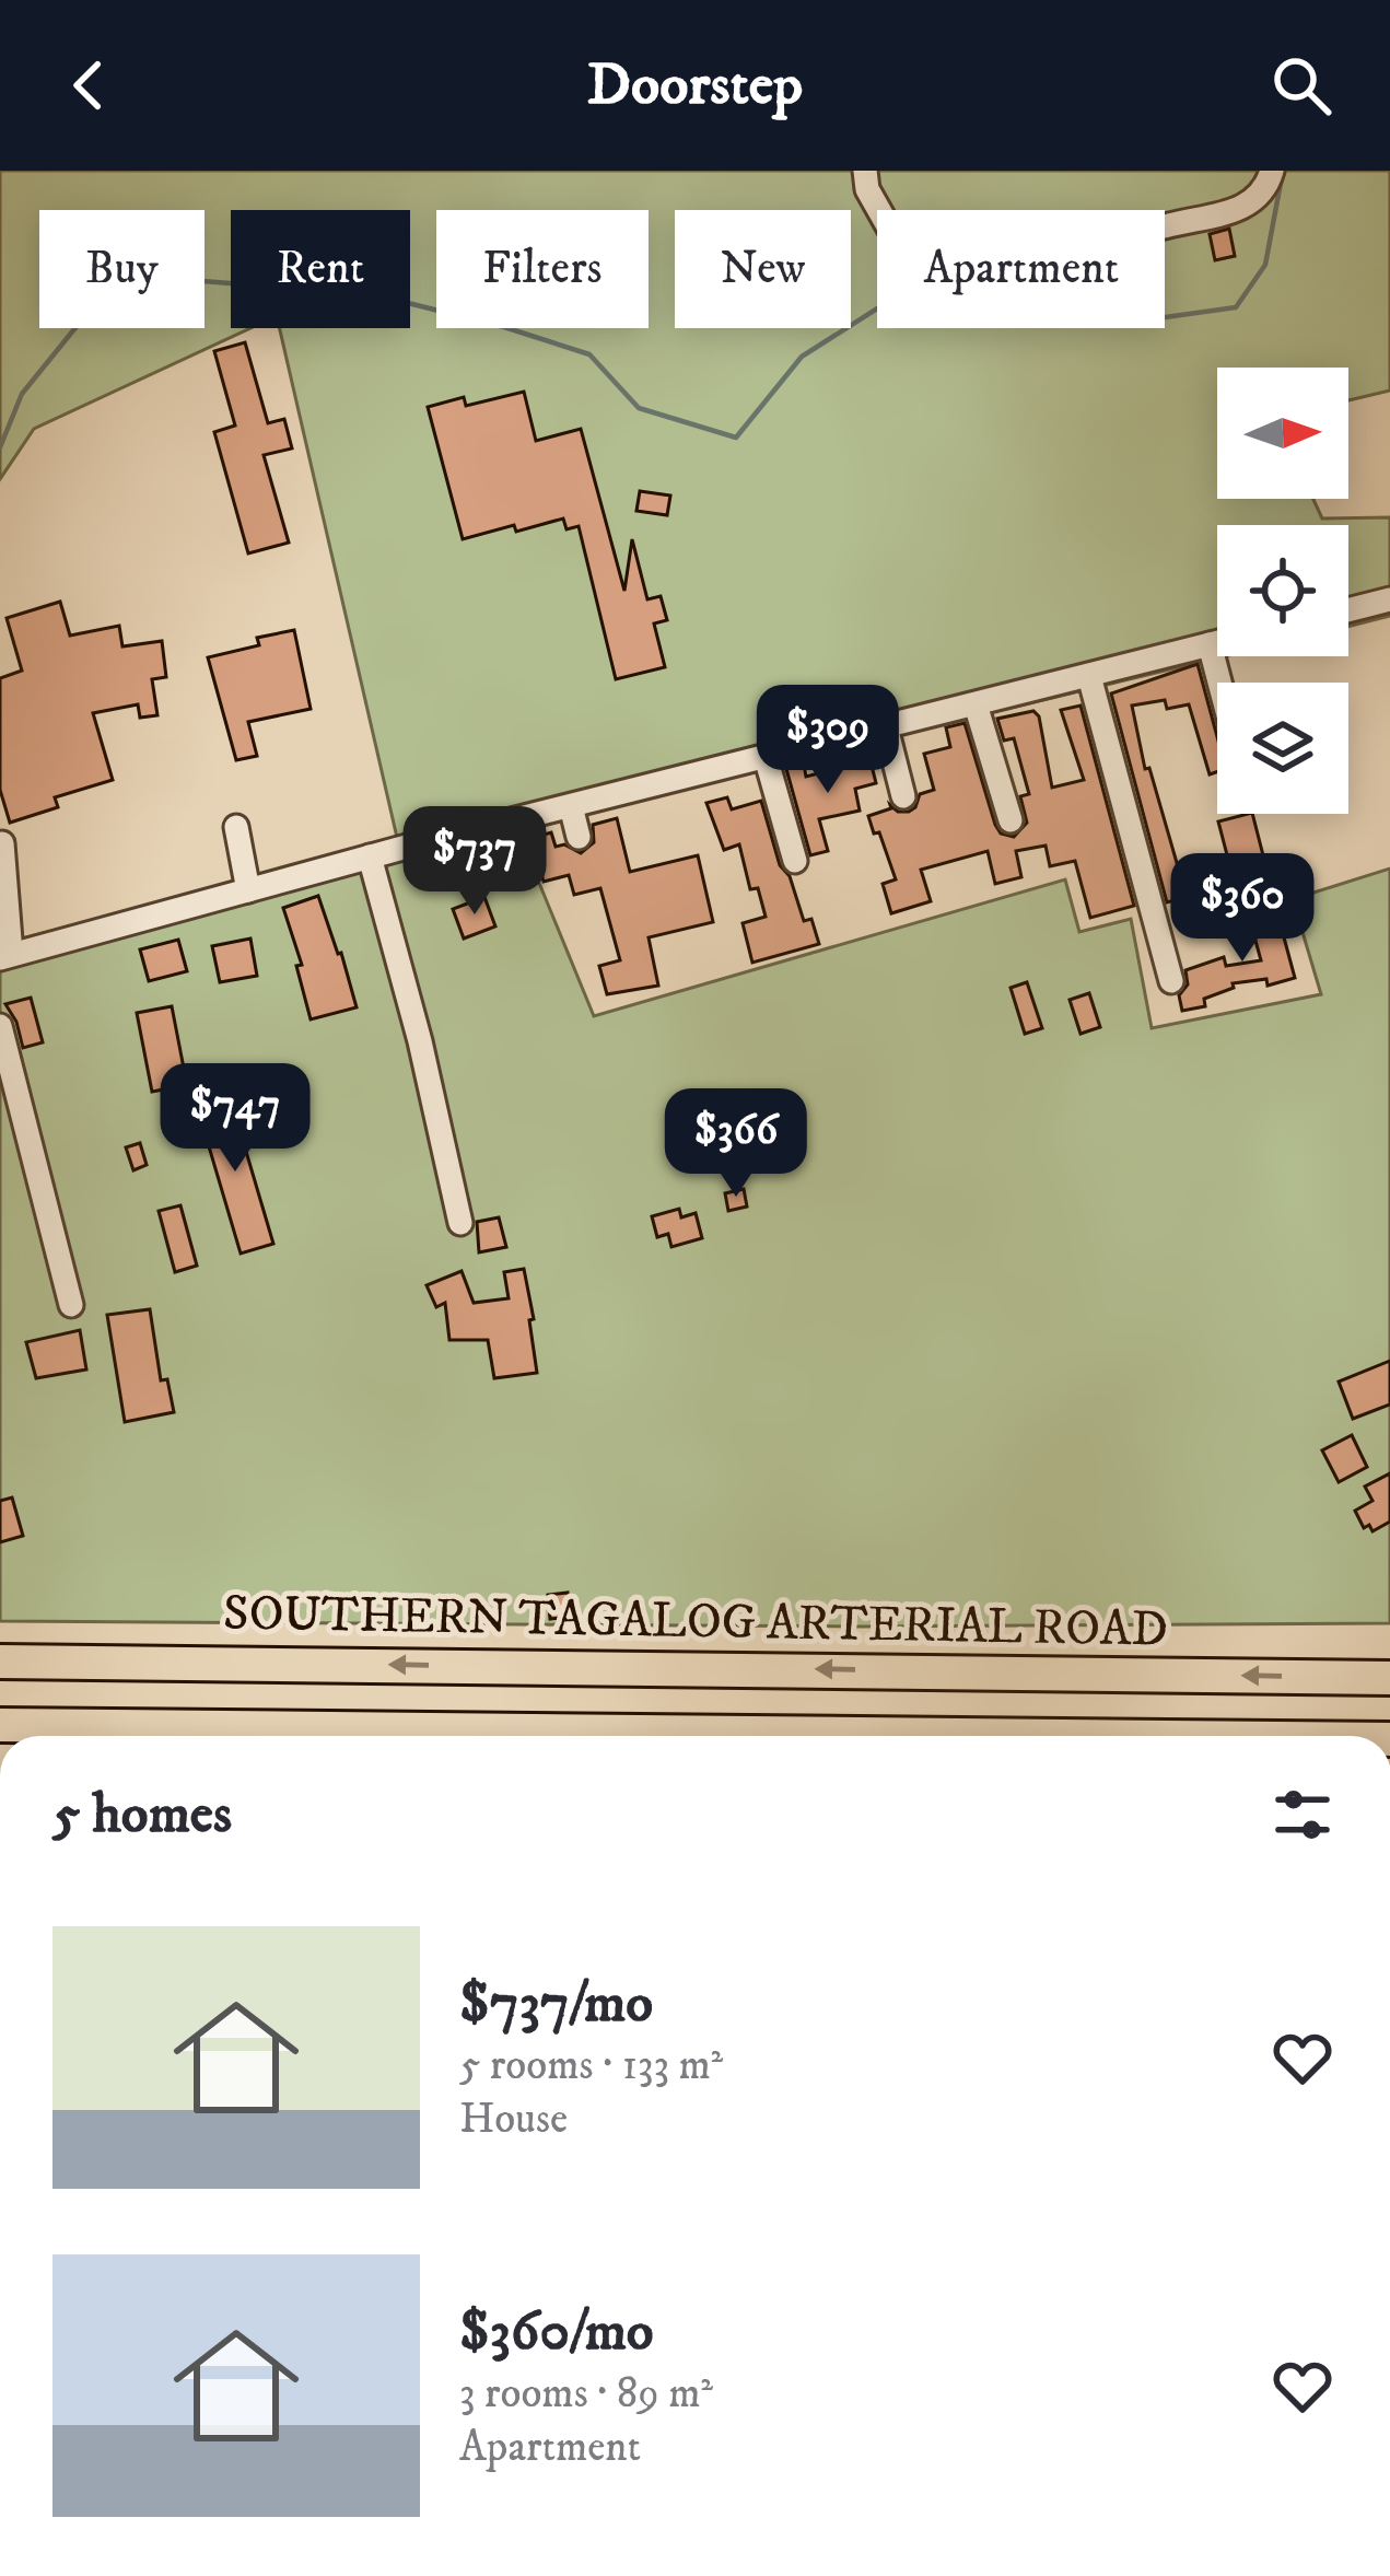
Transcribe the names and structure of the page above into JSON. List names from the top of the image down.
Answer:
{
  "streets": {
    "highway": ["SOUTHERN TAGALOG ARTERIAL ROAD"]
  },
  "north": "right",
  "page": {
    "header": "Doorstep",
    "chip": [
      "Buy",
      "Rent",
      "Filters",
      "New",
      "Apartment"
    ],
    "price": [
      "$309",
      "$737",
      "$360",
      "$747",
      "$366"
    ],
    "heading": "5 homes",
    "list": [
      {
        "name": "$737/mo",
        "note": "5 rooms · 133 m² · House"
      },
      {
        "name": "$360/mo",
        "note": "3 rooms · 89 m² · Apartment"
      }
    ]
  }
}
